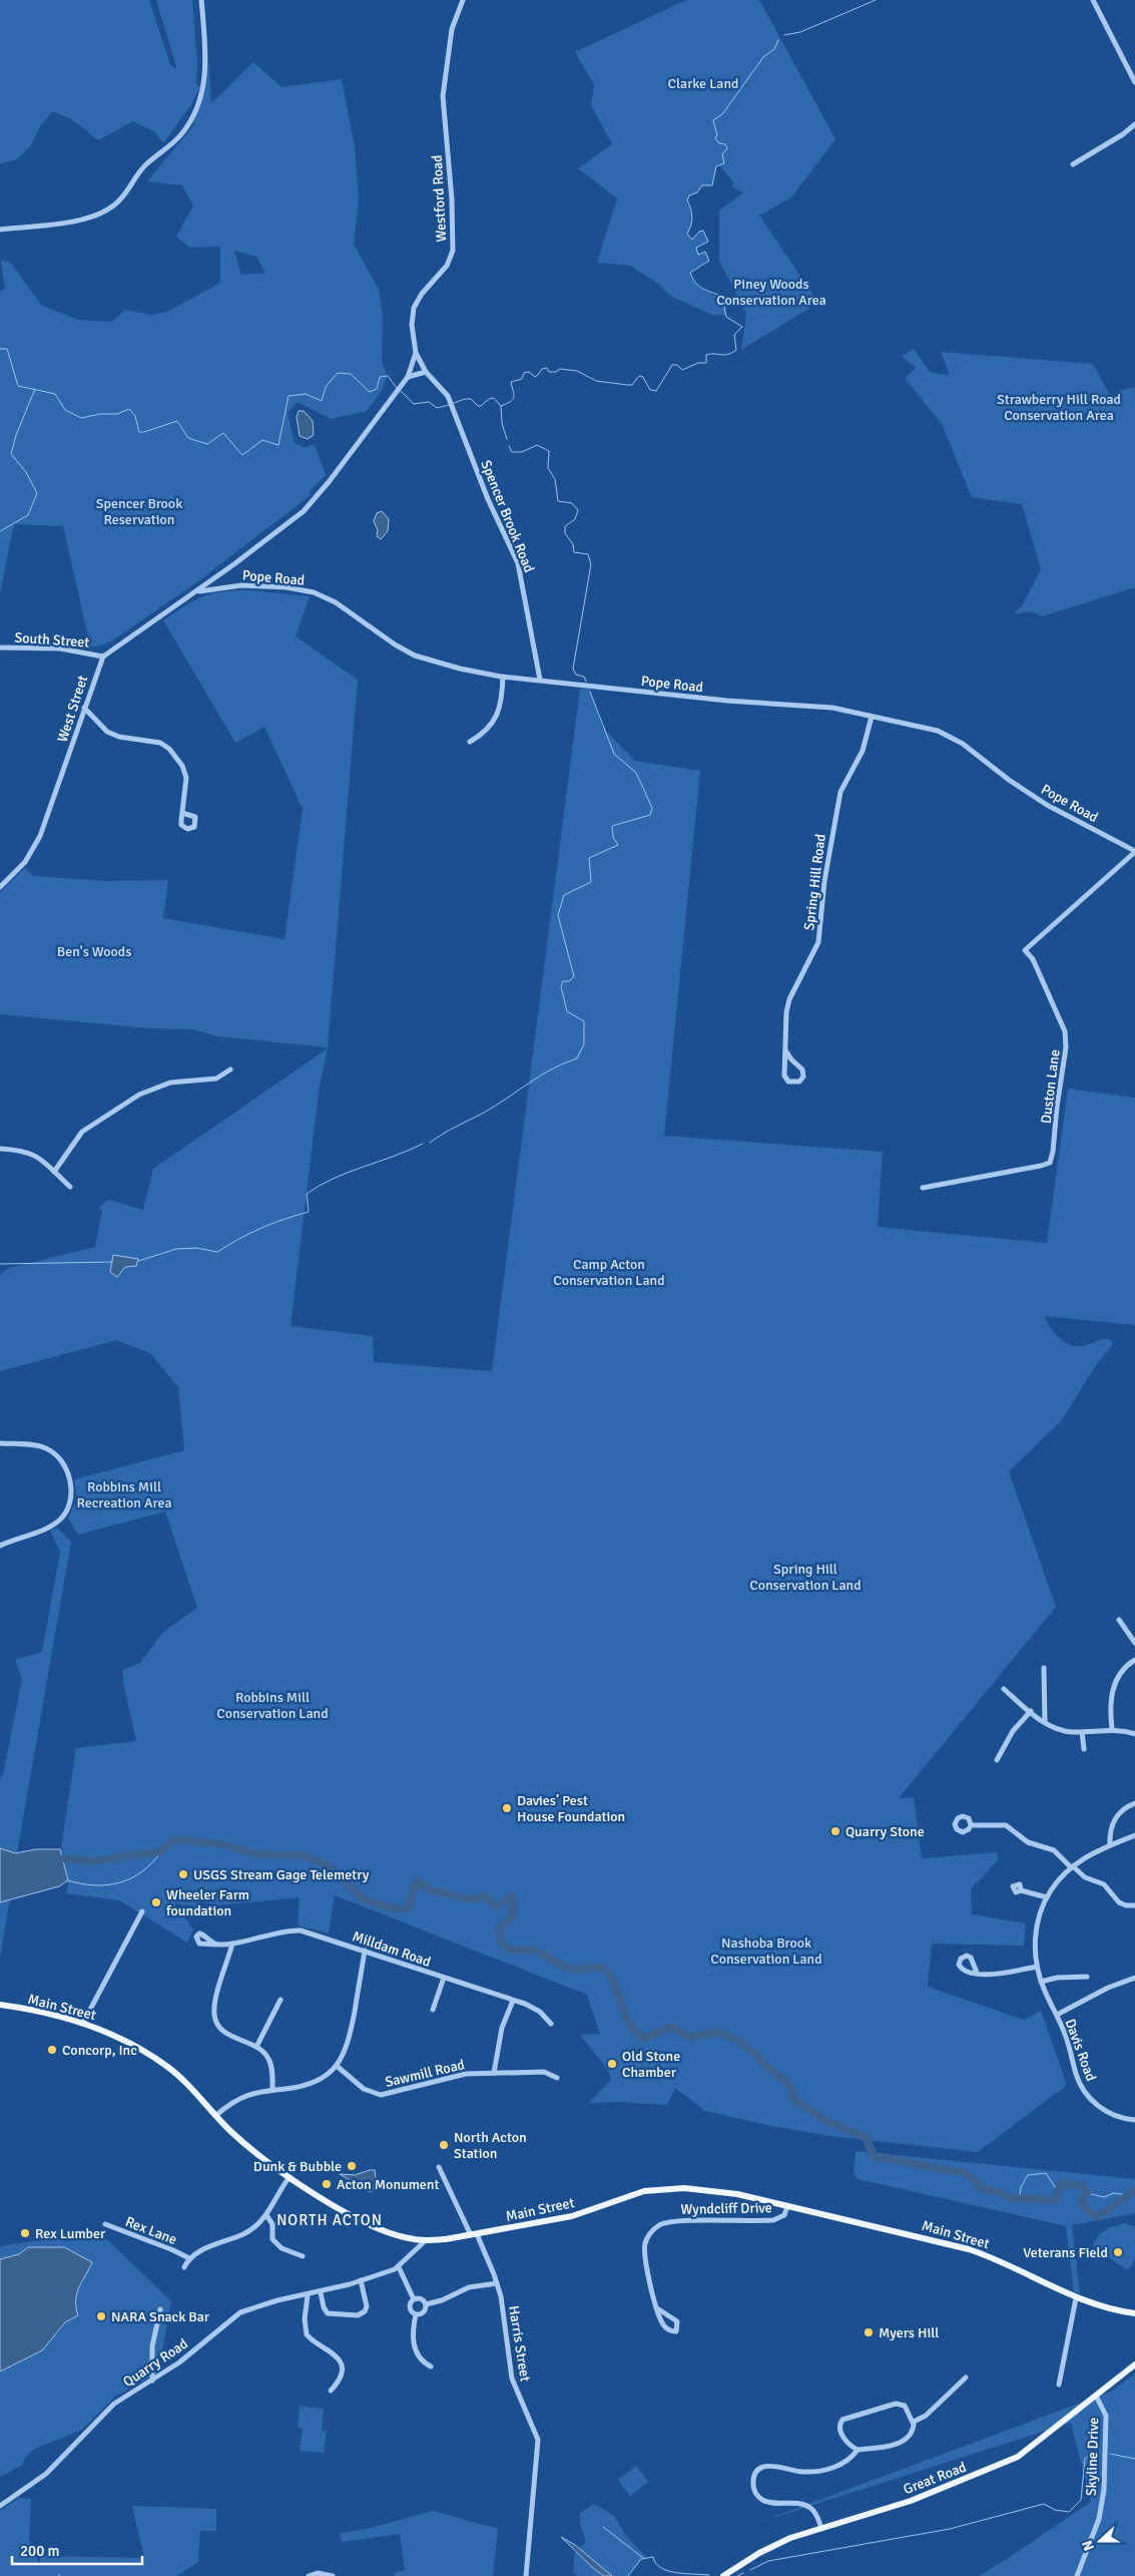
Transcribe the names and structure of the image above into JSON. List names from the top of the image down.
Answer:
{
  "streets": {
    "main road": ["Main Street", "Great Road"],
    "street": [
      "Westford Road",
      "Spencer Brook Road",
      "Pope Road",
      "South Street",
      "West Street",
      "Spring Hill Road",
      "Duston Lane",
      "Milldam Road",
      "Davis Road",
      "Sawmill Road",
      "Wyndcliff Drive",
      "Rex Lane",
      "Harris Street",
      "Quarry Road",
      "Skyline Drive"
    ]
  },
  "crossings": [
    ["Westford Road", "Spencer Brook Road"],
    ["Spencer Brook Road", "Pope Road"],
    ["Pope Road", "Spring Hill Road"],
    ["Pope Road", "Duston Lane"],
    ["South Street", "West Street"],
    ["Main Street", "Wyndcliff Drive"],
    ["Main Street", "Harris Street"],
    ["Main Street", "Quarry Road"],
    ["Skyline Drive", "Great Road"]
  ],
  "districts": ["NORTH ACTON"],
  "parks": [
    "Clarke Land",
    "Piney Woods Conservation Area",
    "Strawberry Hill Road Conservation Area",
    "Spencer Brook Reservation",
    "Ben's Woods",
    "Camp Acton Conservation Land",
    "Robbins Mill Recreation Area",
    "Spring Hill Conservation Land",
    "Robbins Mill Conservation Land",
    "Nashoba Brook Conservation Land"
  ],
  "places": [
    "Davies’ Pest House Foundation",
    "Quarry Stone",
    "USGS Stream Gage Telemetry",
    "Wheeler Farm foundation",
    "Concorp, Inc",
    "Old Stone Chamber",
    "North Acton Station",
    "Dunk & Bubble",
    "Acton Monument",
    "Rex Lumber",
    "Veterans Field",
    "NARA Snack Bar",
    "Myers Hill"
  ],
  "scale_bar": "200 m",
  "north": "left"
}
